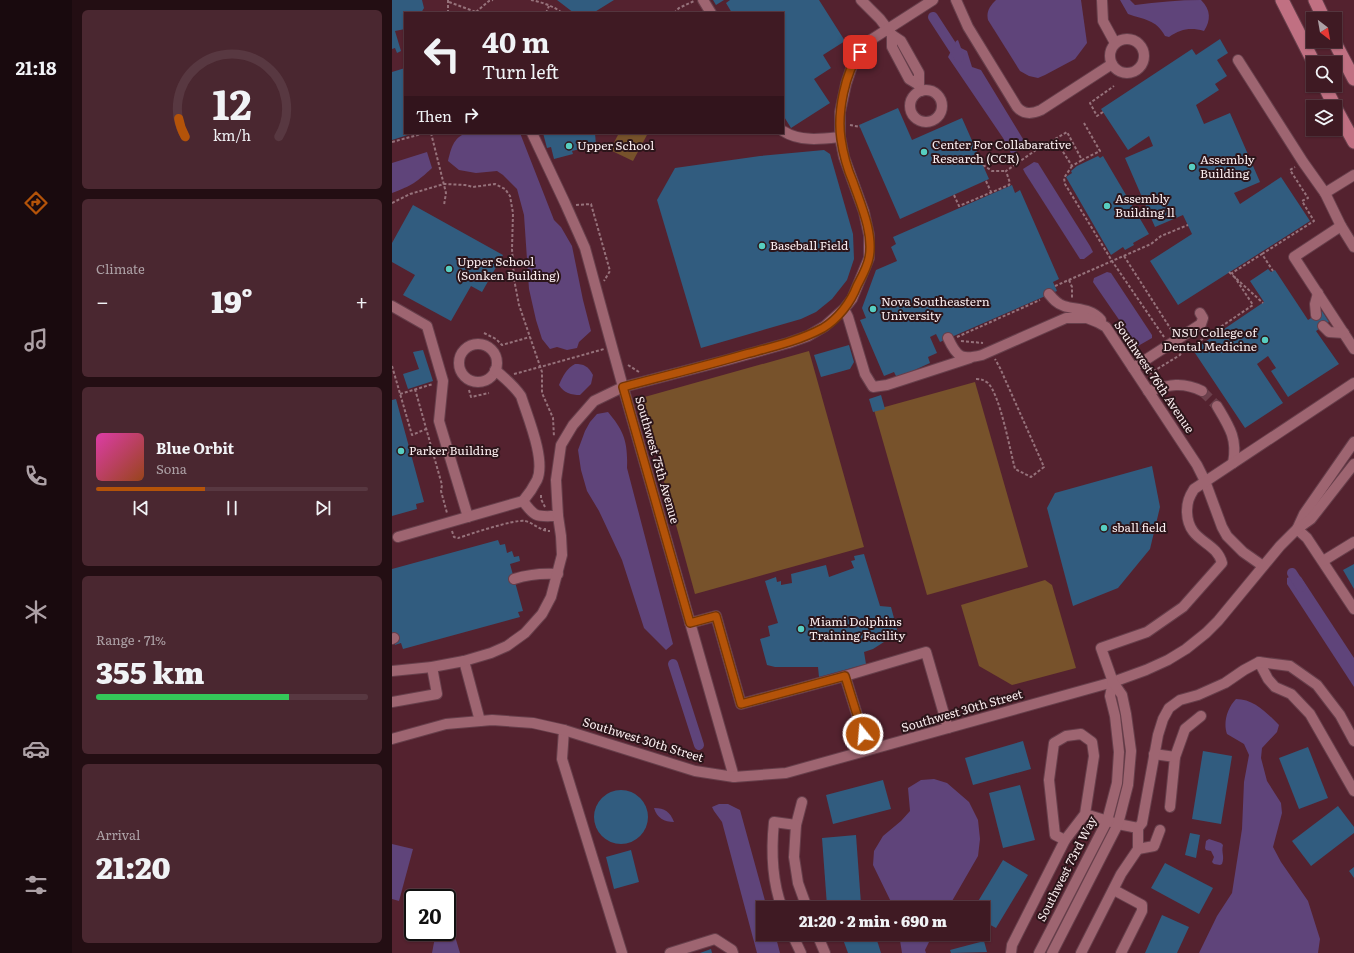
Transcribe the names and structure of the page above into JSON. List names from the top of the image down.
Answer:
{
  "streets": {
    "street": [
      "Southwest 76th Avenue",
      "Southwest 75th Avenue",
      "Southwest 30th Street",
      "Southwest 73rd Way"
    ]
  },
  "crossings": [
    ["Southwest 76th Avenue", "Southwest 30th Street"],
    ["Southwest 75th Avenue", "Southwest 30th Street"],
    ["Southwest 30th Street", "Southwest 73rd Way"]
  ],
  "places": [
    "Upper School",
    "Center For Collabarative Research (CCR)",
    "Assembly Building",
    "Assembly Building ll",
    "Baseball Field",
    "Upper School (Sonken Building)",
    "Nova Southeastern University",
    "NSU College of Dental Medicine",
    "Parker Building",
    "sball field",
    "Miami Dolphins Training Facility"
  ],
  "north": "bottom right",
  "page": {
    "tabs": "21:18",
    "turn": ["40 m", "Turn left"],
    "then": "Then",
    "tile": [
      "Climate",
      ["Range · 71%", "355 km"],
      ["Arrival", "21:20"]
    ],
    "heat": ["−", "19°", "+"],
    "song": ["Blue Orbit", "Sona"],
    "limit": "20",
    "trip": "21:20 · 2 min · 690 m",
    "gauge": ["12", "km/h"]
  }
}
